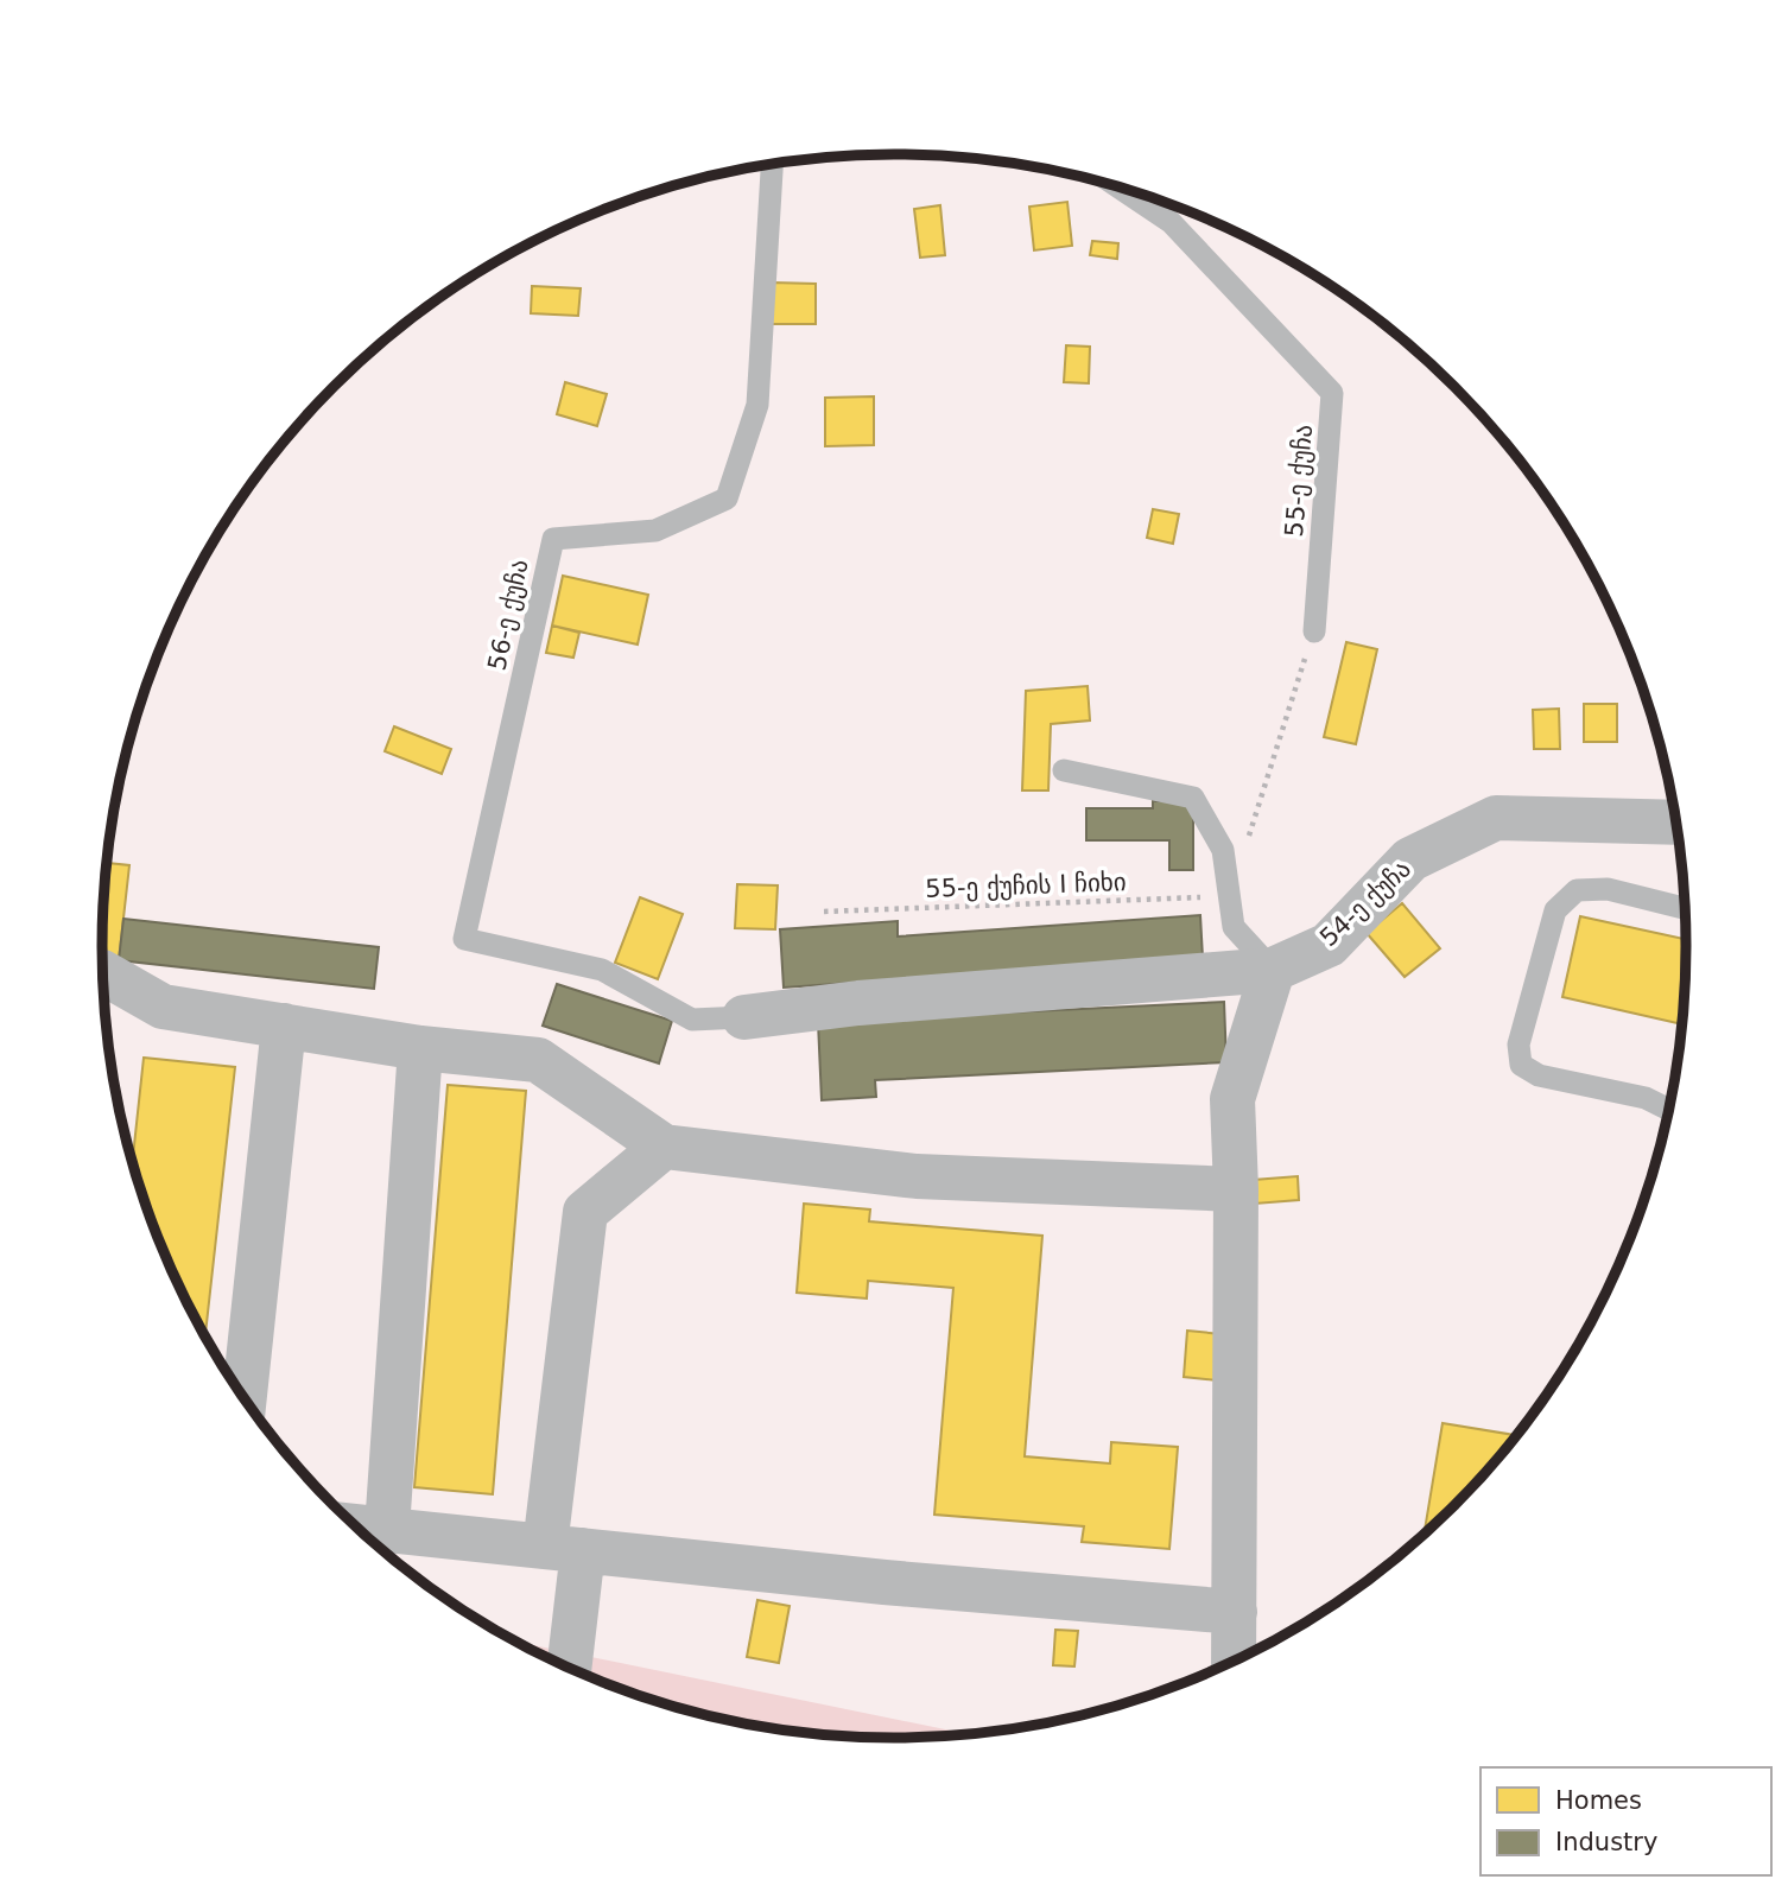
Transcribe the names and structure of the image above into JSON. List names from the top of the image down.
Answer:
{
  "streets": {
    "street": ["54-ე ქუჩა"],
    "lane": ["55-ე ქუჩა", "56-ე ქუჩა"],
    "path": ["55-ე ქუჩის I ჩიხი"]
  },
  "crossings": [
    ["56-ე ქუჩა", "54-ე ქუჩა"]
  ],
  "legend": ["Homes", "Industry"]
}
